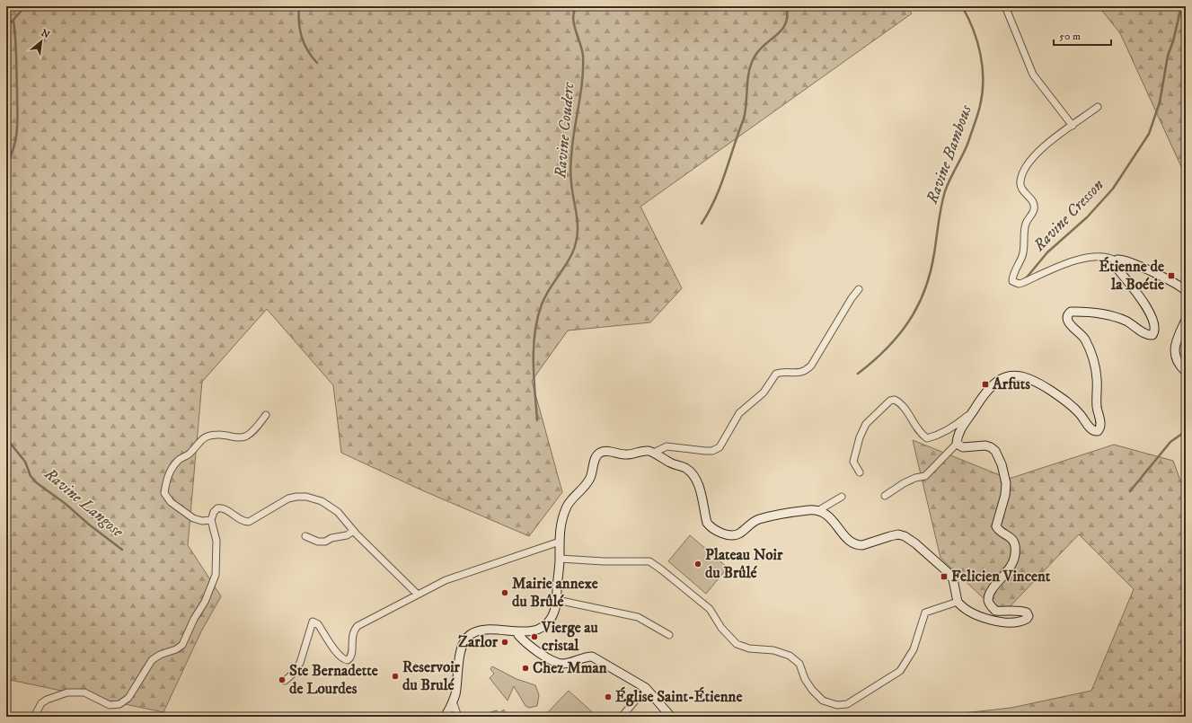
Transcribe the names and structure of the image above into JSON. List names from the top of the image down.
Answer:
{
  "water": [
    "Ravine Couderc",
    "Ravine Bambous",
    "Ravine Cresson",
    "Ravine Langose"
  ],
  "places": {
    "transit": ["Étienne de la Boétie", "Arfuts", "Felicien Vincent"],
    "other": [
      "Plateau Noir du Brûlé",
      "Mairie annexe du Brûlé",
      "Vierge au cristal",
      "Zarlor",
      "Chez Mman",
      "Reservoir du Brulé",
      "Ste Bernadette de Lourdes",
      "Église Saint-Étienne"
    ]
  },
  "scale_bar": "50 m",
  "north": "top right"
}
